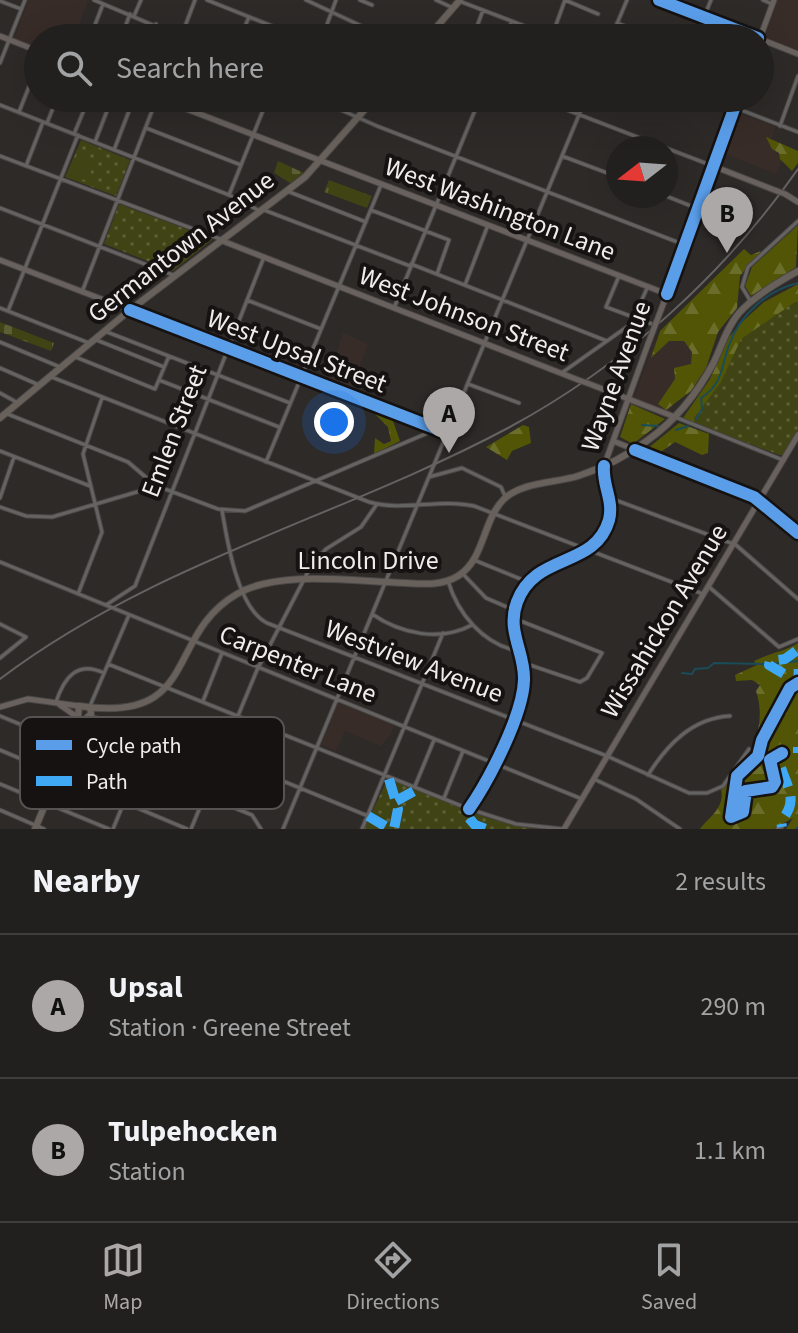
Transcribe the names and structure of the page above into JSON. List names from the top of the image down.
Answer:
{
  "streets": {
    "main road": ["Germantown Avenue", "Lincoln Drive"],
    "street": [
      "West Washington Lane",
      "West Johnson Street",
      "West Upsal Street",
      "Wayne Avenue",
      "Emlen Street",
      "Wissahickon Avenue",
      "Westview Avenue",
      "Carpenter Lane"
    ]
  },
  "crossings": [
    ["West Washington Lane", "Germantown Avenue"],
    ["West Washington Lane", "Wayne Avenue"],
    ["Germantown Avenue", "West Johnson Street"],
    ["Germantown Avenue", "West Upsal Street"],
    ["West Johnson Street", "Wayne Avenue"],
    ["West Johnson Street", "Emlen Street"],
    ["West Johnson Street", "Wissahickon Avenue"],
    ["West Upsal Street", "Emlen Street"],
    ["Emlen Street", "Carpenter Lane"],
    ["Lincoln Drive", "Westview Avenue"],
    ["Lincoln Drive", "Carpenter Lane"],
    ["Wissahickon Avenue", "Westview Avenue"],
    ["Wissahickon Avenue", "Carpenter Lane"]
  ],
  "legend": ["Cycle path", "Path"],
  "north": "left",
  "page": {
    "search": "Search here",
    "pins": ["B", "A"],
    "heading": ["Nearby", "2 results"],
    "list": [
      {
        "mark": "A",
        "name": "Upsal",
        "note": "Station · Greene Street",
        "value": "290 m"
      },
      {
        "mark": "B",
        "name": "Tulpehocken",
        "note": "Station",
        "value": "1.1 km"
      }
    ],
    "nav": ["Map", "Directions", "Saved"]
  }
}
